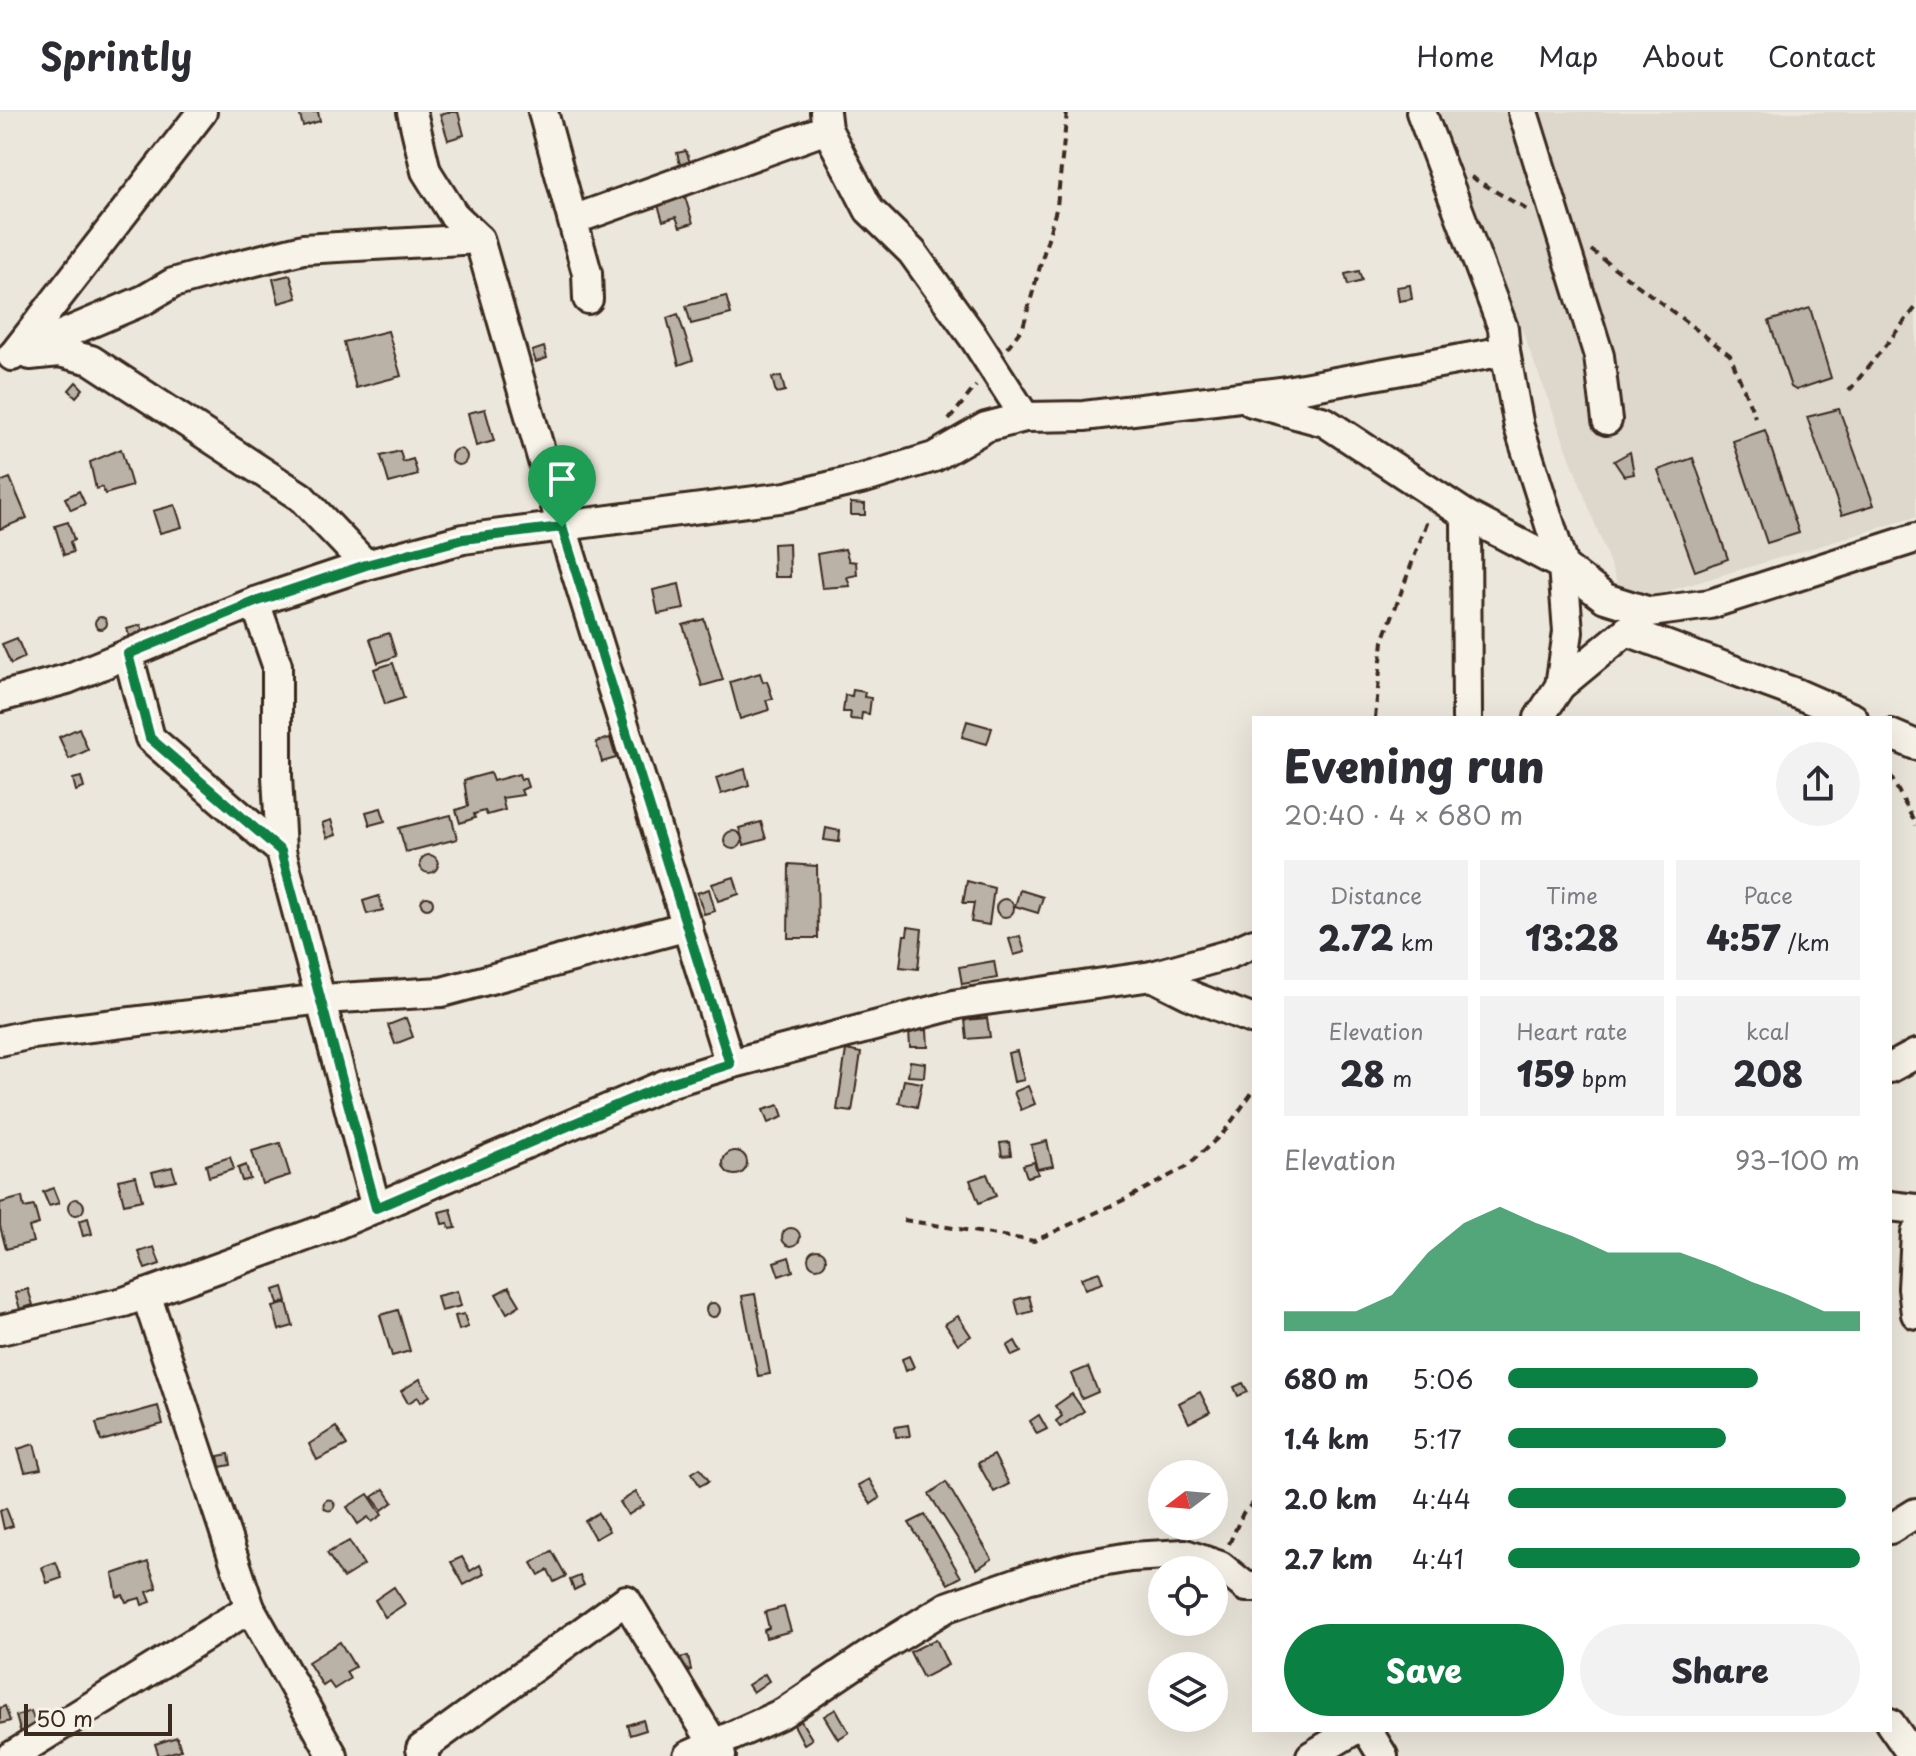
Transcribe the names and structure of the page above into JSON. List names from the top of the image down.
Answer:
{
  "scale_bar": "50 m",
  "north": "left",
  "page": {
    "header": "Sprintly",
    "nav": [
      "Home",
      "Map",
      "About",
      "Contact"
    ],
    "heading": ["Evening run", "20:40 · 4 × 680 m"],
    "stats": [
      ["Distance", "2.72 km"],
      ["Time", "13:28"],
      ["Pace", "4:57 /km"],
      ["Elevation", "28 m"],
      ["Heart rate", "159 bpm"],
      ["kcal", "208"]
    ],
    "chart": ["Elevation", "93–100 m"],
    "list": [
      {
        "name": "680 m",
        "note": "5:06"
      },
      {
        "name": "1.4 km",
        "note": "5:17"
      },
      {
        "name": "2.0 km",
        "note": "4:44"
      },
      {
        "name": "2.7 km",
        "note": "4:41"
      }
    ],
    "buttons": ["Save", "Share"],
    "scale": "50 m"
  }
}
